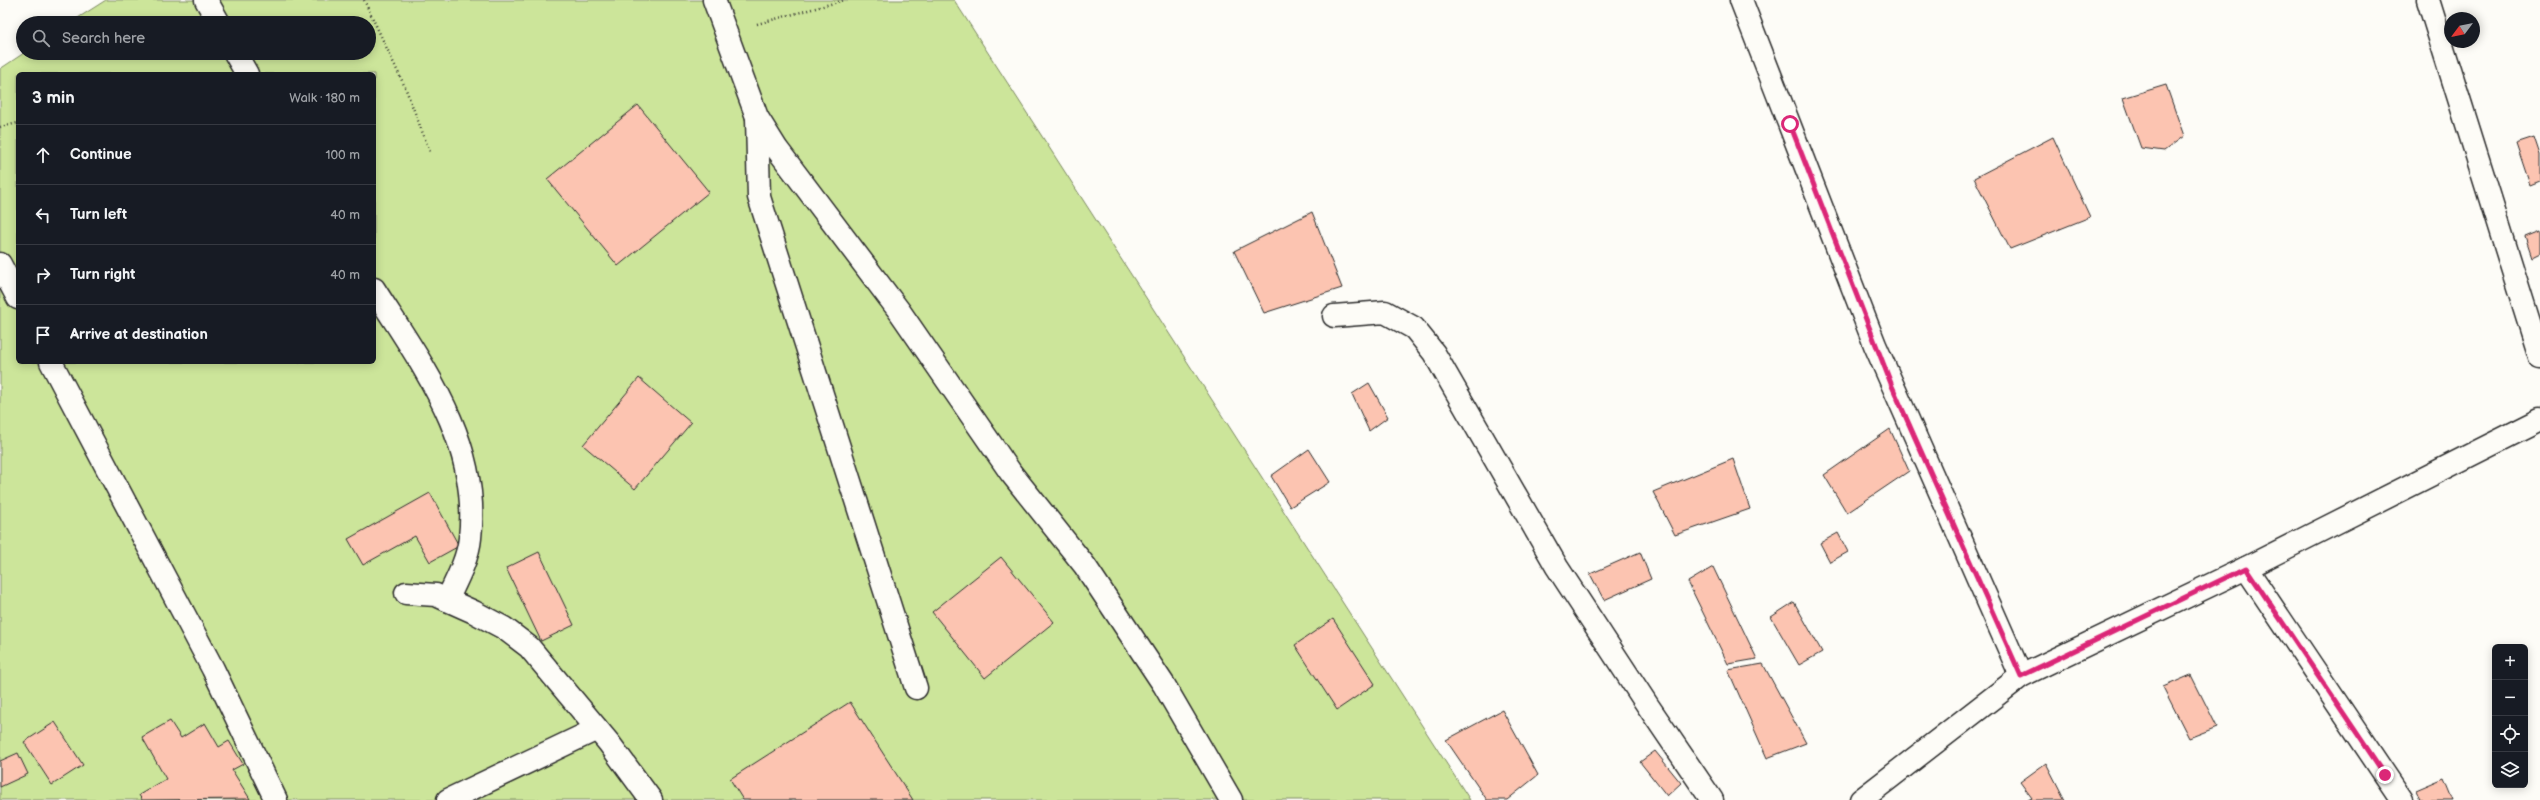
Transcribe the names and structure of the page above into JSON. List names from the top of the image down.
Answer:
{
  "north": "bottom left",
  "page": {
    "search": "Search here",
    "heading": ["3 min", "Walk · 180 m"],
    "list": [
      ["Continue", "100 m"],
      ["Turn left", "40 m"],
      ["Turn right", "40 m"],
      "Arrive at destination"
    ],
    "map_buttons": ["+", "−"]
  }
}
